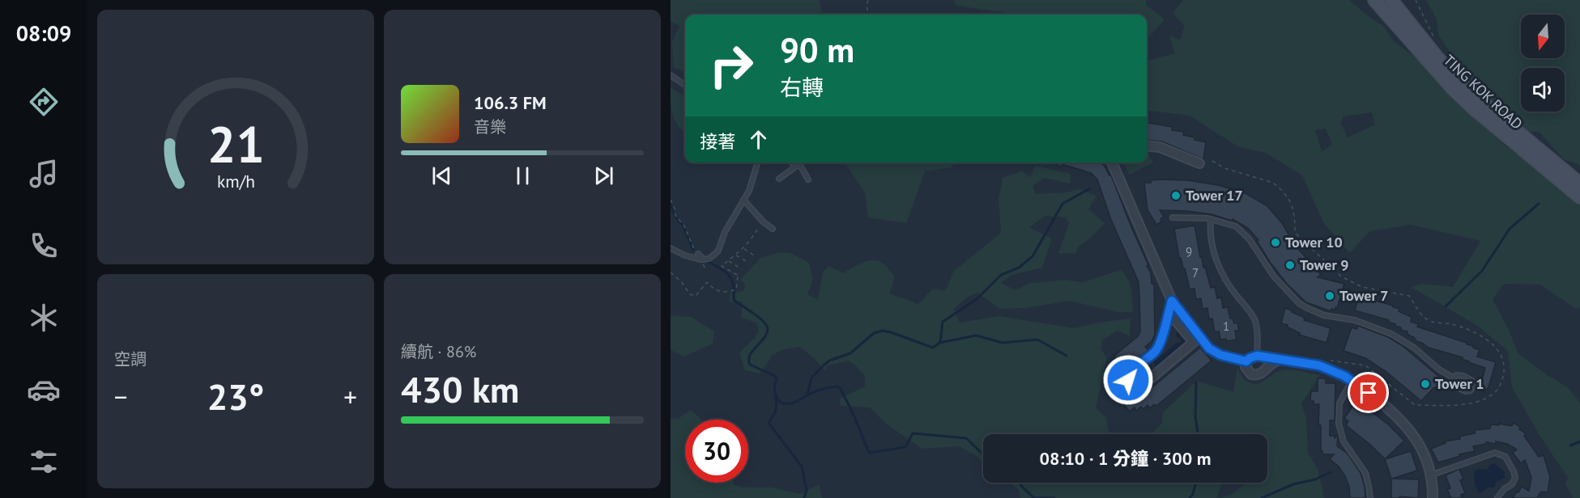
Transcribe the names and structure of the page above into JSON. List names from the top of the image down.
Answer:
{
  "streets": {
    "main road": ["TING KOK ROAD"]
  },
  "places": [
    "Tower 17",
    "Tower 10",
    "Tower 9",
    "Tower 7",
    "Tower 1"
  ],
  "house_numbers": ["9", "7", "1"],
  "north": "bottom",
  "page": {
    "tabs": "08:09",
    "turn": ["90 m", "右轉"],
    "song": ["106.3 FM", "音樂"],
    "then": "接著",
    "tile": [
      "空調",
      ["續航 · 86%", "430 km"]
    ],
    "heat": ["−", "23°", "+"],
    "limit": "30",
    "trip": "08:10 · 1 分鐘 · 300 m",
    "gauge": ["21", "km/h"]
  }
}
